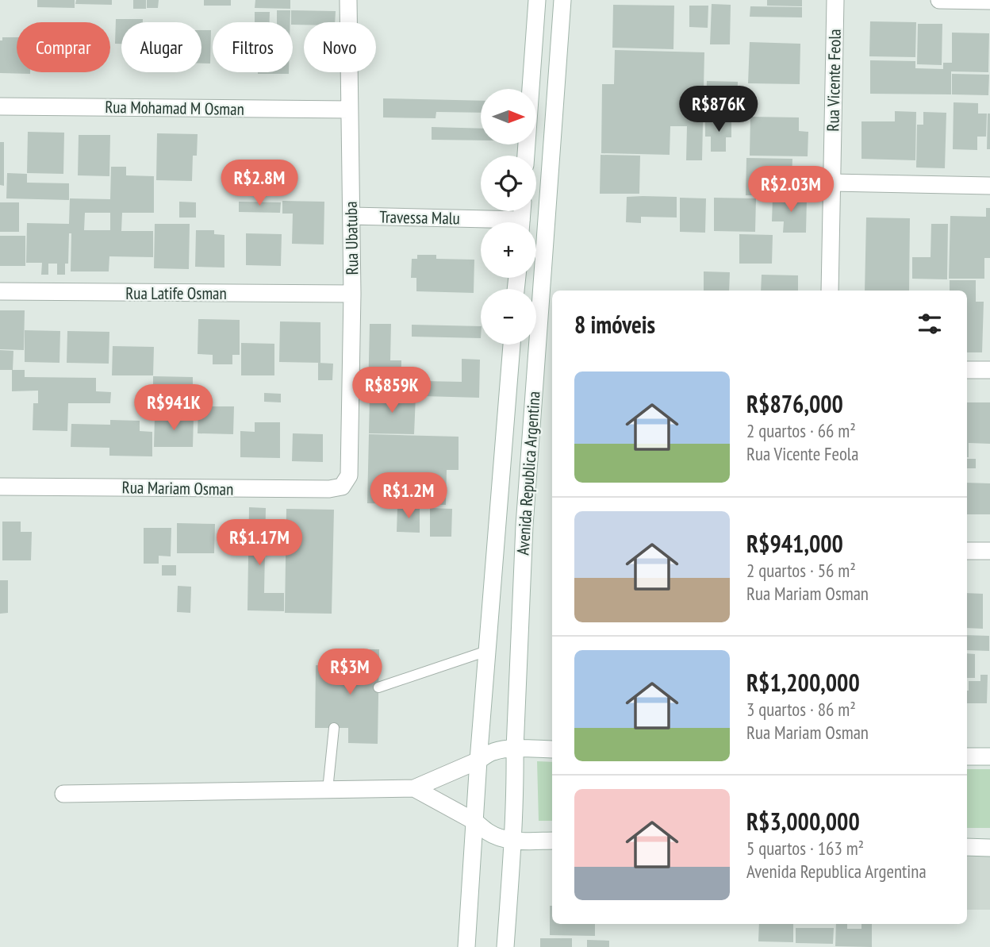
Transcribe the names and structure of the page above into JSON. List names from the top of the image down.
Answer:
{
  "streets": {
    "street": [
      "Rua Vicente Feola",
      "Rua Mohamad M Osman",
      "Travessa Malu",
      "Rua Ubatuba",
      "Rua Latife Osman",
      "Avenida Republica Argentina",
      "Rua Mariam Osman"
    ]
  },
  "crossings": [
    ["Rua Mohamad M Osman", "Rua Ubatuba"],
    ["Travessa Malu", "Rua Ubatuba"],
    ["Rua Ubatuba", "Rua Latife Osman"],
    ["Rua Ubatuba", "Rua Mariam Osman"]
  ],
  "north": "right",
  "page": {
    "chip": [
      "Comprar",
      "Alugar",
      "Filtros",
      "Novo"
    ],
    "price": [
      "R$876K",
      "R$2.8M",
      "R$2.03M",
      "R$859K",
      "R$941K",
      "R$1.2M",
      "R$1.17M",
      "R$3M"
    ],
    "map_buttons": ["+", "−"],
    "heading": "8 imóveis",
    "list": [
      {
        "name": "R$876,000",
        "note": "2 quartos · 66 m² · Rua Vicente Feola"
      },
      {
        "name": "R$941,000",
        "note": "2 quartos · 56 m² · Rua Mariam Osman"
      },
      {
        "name": "R$1,200,000",
        "note": "3 quartos · 86 m² · Rua Mariam Osman"
      },
      {
        "name": "R$3,000,000",
        "note": "5 quartos · 163 m² · Avenida Republica Argentina"
      }
    ]
  }
}
